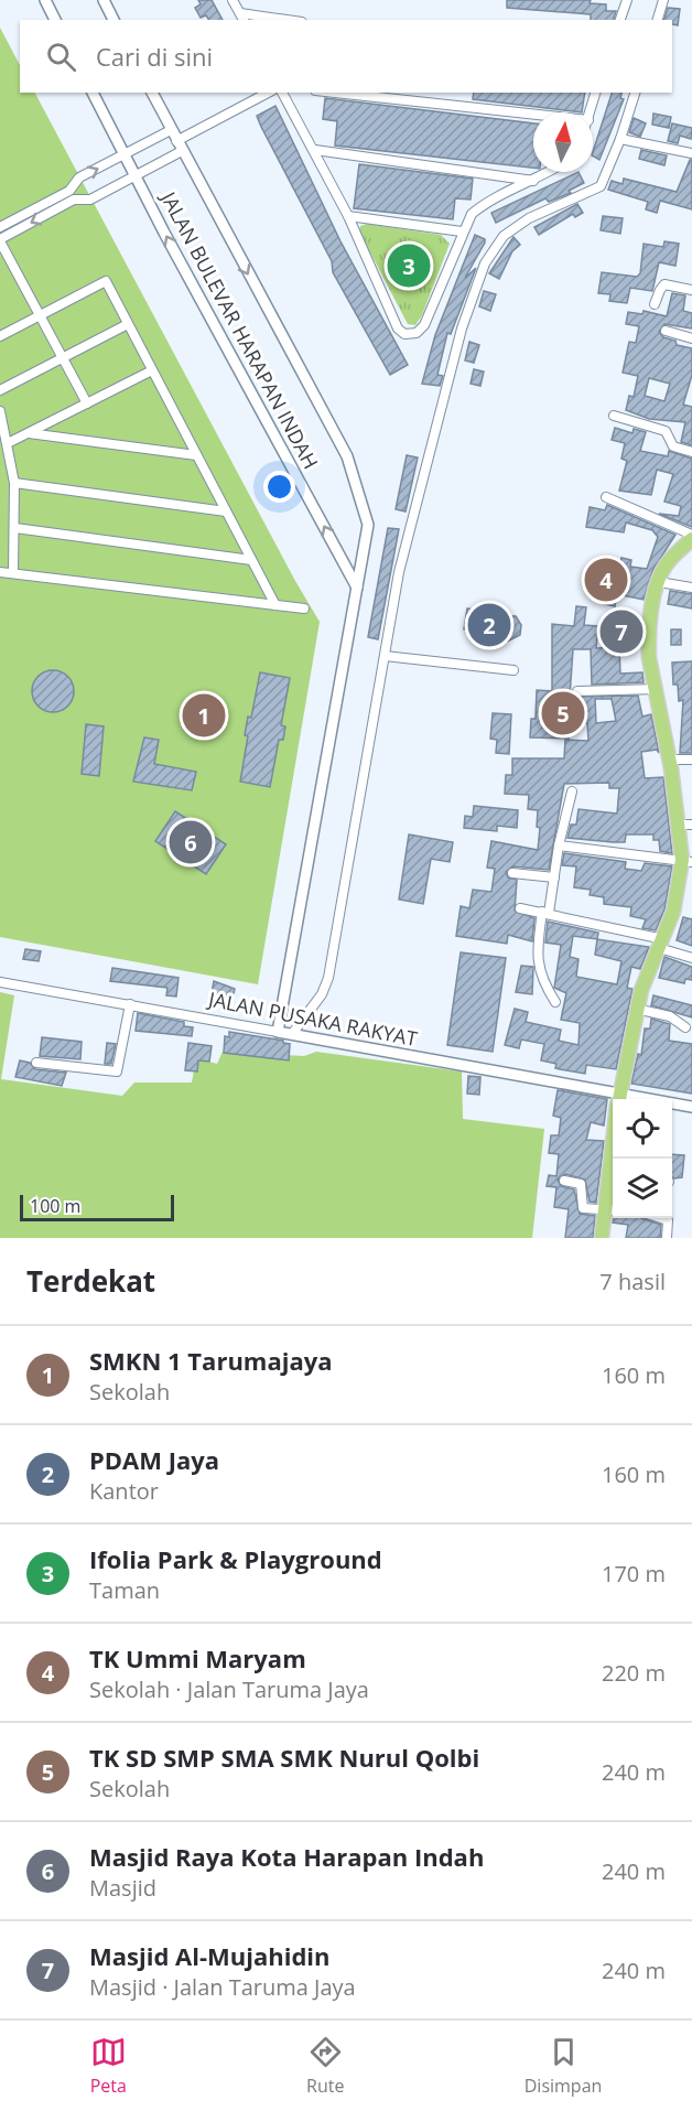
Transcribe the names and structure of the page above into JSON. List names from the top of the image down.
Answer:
{
  "streets": {
    "street": ["JALAN BULEVAR HARAPAN INDAH", "JALAN PUSAKA RAKYAT"]
  },
  "crossings": [
    ["JALAN BULEVAR HARAPAN INDAH", "JALAN PUSAKA RAKYAT"]
  ],
  "scale_bar": "100 m",
  "north": "top",
  "page": {
    "search": "Cari di sini",
    "pins": [
      "3",
      "4",
      "2",
      "7",
      "5",
      "1",
      "6"
    ],
    "scale": "100 m",
    "heading": ["Terdekat", "7 hasil"],
    "list": [
      {
        "mark": "1",
        "name": "SMKN 1 Tarumajaya",
        "note": "Sekolah",
        "value": "160 m"
      },
      {
        "mark": "2",
        "name": "PDAM Jaya",
        "note": "Kantor",
        "value": "160 m"
      },
      {
        "mark": "3",
        "name": "Ifolia Park & Playground",
        "note": "Taman",
        "value": "170 m"
      },
      {
        "mark": "4",
        "name": "TK Ummi Maryam",
        "note": "Sekolah · Jalan Taruma Jaya",
        "value": "220 m"
      },
      {
        "mark": "5",
        "name": "TK SD SMP SMA SMK Nurul Qolbi",
        "note": "Sekolah",
        "value": "240 m"
      },
      {
        "mark": "6",
        "name": "Masjid Raya Kota Harapan Indah",
        "note": "Masjid",
        "value": "240 m"
      },
      {
        "mark": "7",
        "name": "Masjid Al-Mujahidin",
        "note": "Masjid · Jalan Taruma Jaya",
        "value": "240 m"
      }
    ],
    "nav": ["Peta", "Rute", "Disimpan"]
  }
}
